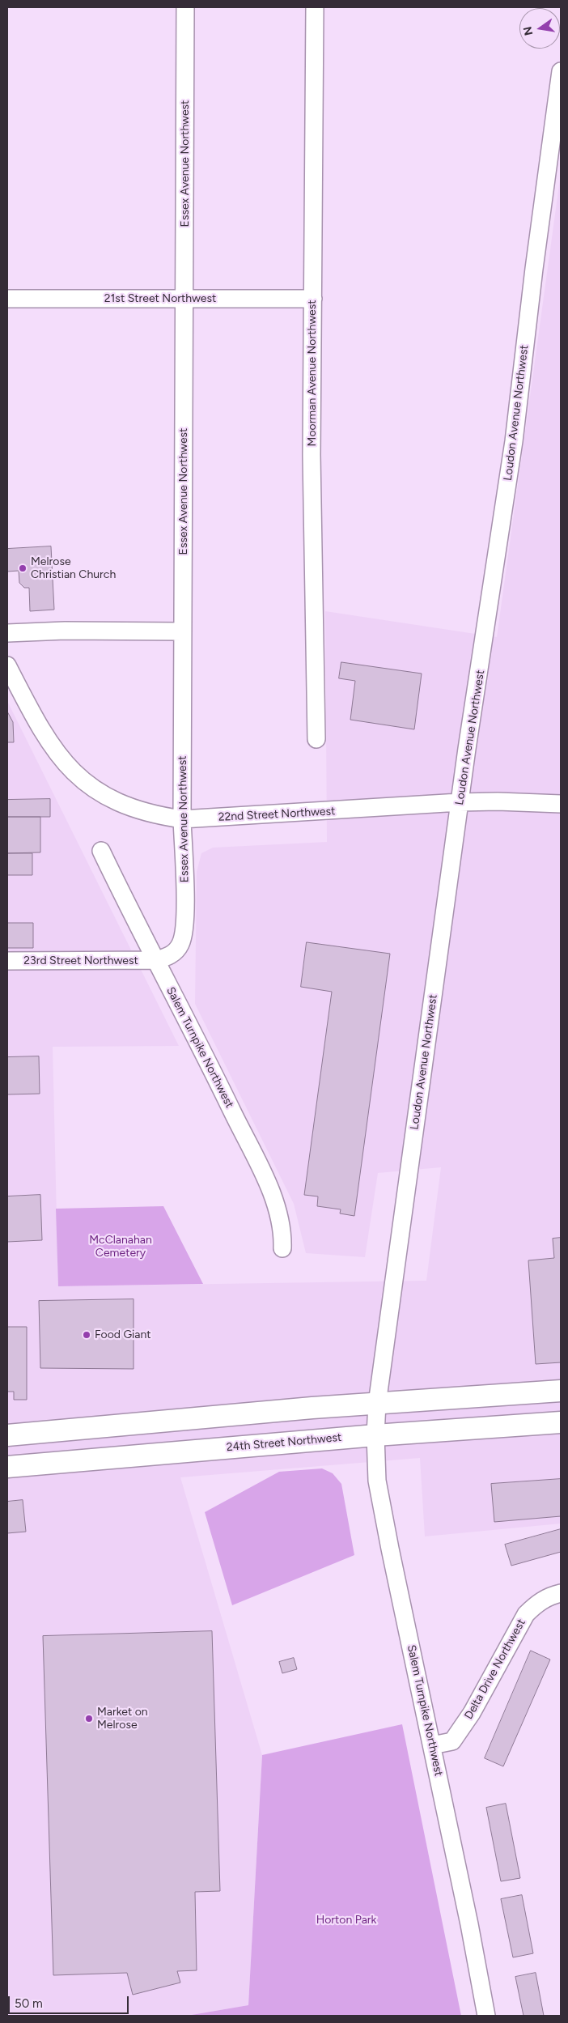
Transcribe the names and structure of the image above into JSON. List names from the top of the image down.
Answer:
{
  "streets": {
    "main road": ["24th Street Northwest"],
    "street": [
      "Essex Avenue Northwest",
      "21st Street Northwest",
      "Moorman Avenue Northwest",
      "Loudon Avenue Northwest",
      "22nd Street Northwest",
      "23rd Street Northwest",
      "Salem Turnpike Northwest",
      "Delta Drive Northwest"
    ]
  },
  "crossings": [
    ["Essex Avenue Northwest", "21st Street Northwest"],
    ["Essex Avenue Northwest", "22nd Street Northwest"],
    ["Essex Avenue Northwest", "23rd Street Northwest"],
    ["Essex Avenue Northwest", "Salem Turnpike Northwest"],
    ["21st Street Northwest", "Moorman Avenue Northwest"],
    ["Loudon Avenue Northwest", "22nd Street Northwest"],
    ["Loudon Avenue Northwest", "Salem Turnpike Northwest"],
    ["23rd Street Northwest", "Salem Turnpike Northwest"],
    ["Salem Turnpike Northwest", "24th Street Northwest"],
    ["Salem Turnpike Northwest", "Delta Drive Northwest"]
  ],
  "parks": ["McClanahan Cemetery", "Horton Park"],
  "places": ["Melrose Christian Church", "Food Giant", "Market on Melrose"],
  "scale_bar": "50 m",
  "north": "left"
}
